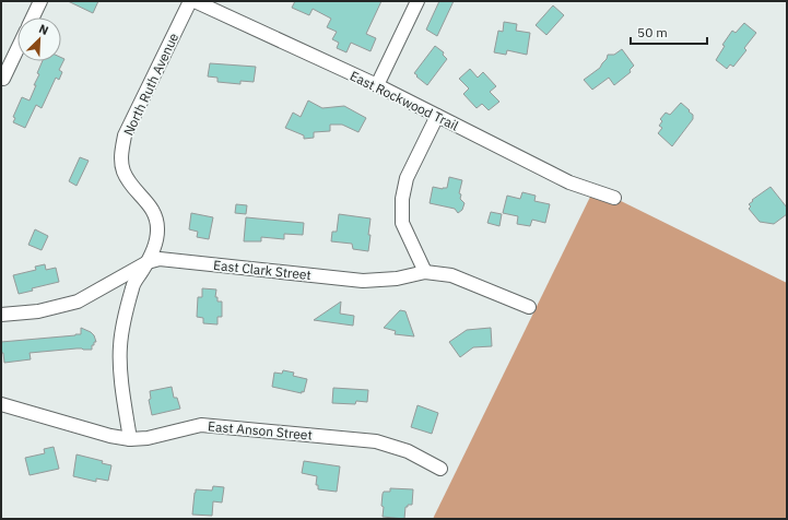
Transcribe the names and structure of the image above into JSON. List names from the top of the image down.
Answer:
{
  "streets": {
    "street": [
      "North Ruth Avenue",
      "East Rockwood Trail",
      "East Clark Street",
      "East Anson Street"
    ]
  },
  "crossings": [
    ["North Ruth Avenue", "East Clark Street"],
    ["North Ruth Avenue", "East Anson Street"]
  ],
  "scale_bar": "50 m",
  "north": "top right"
}
